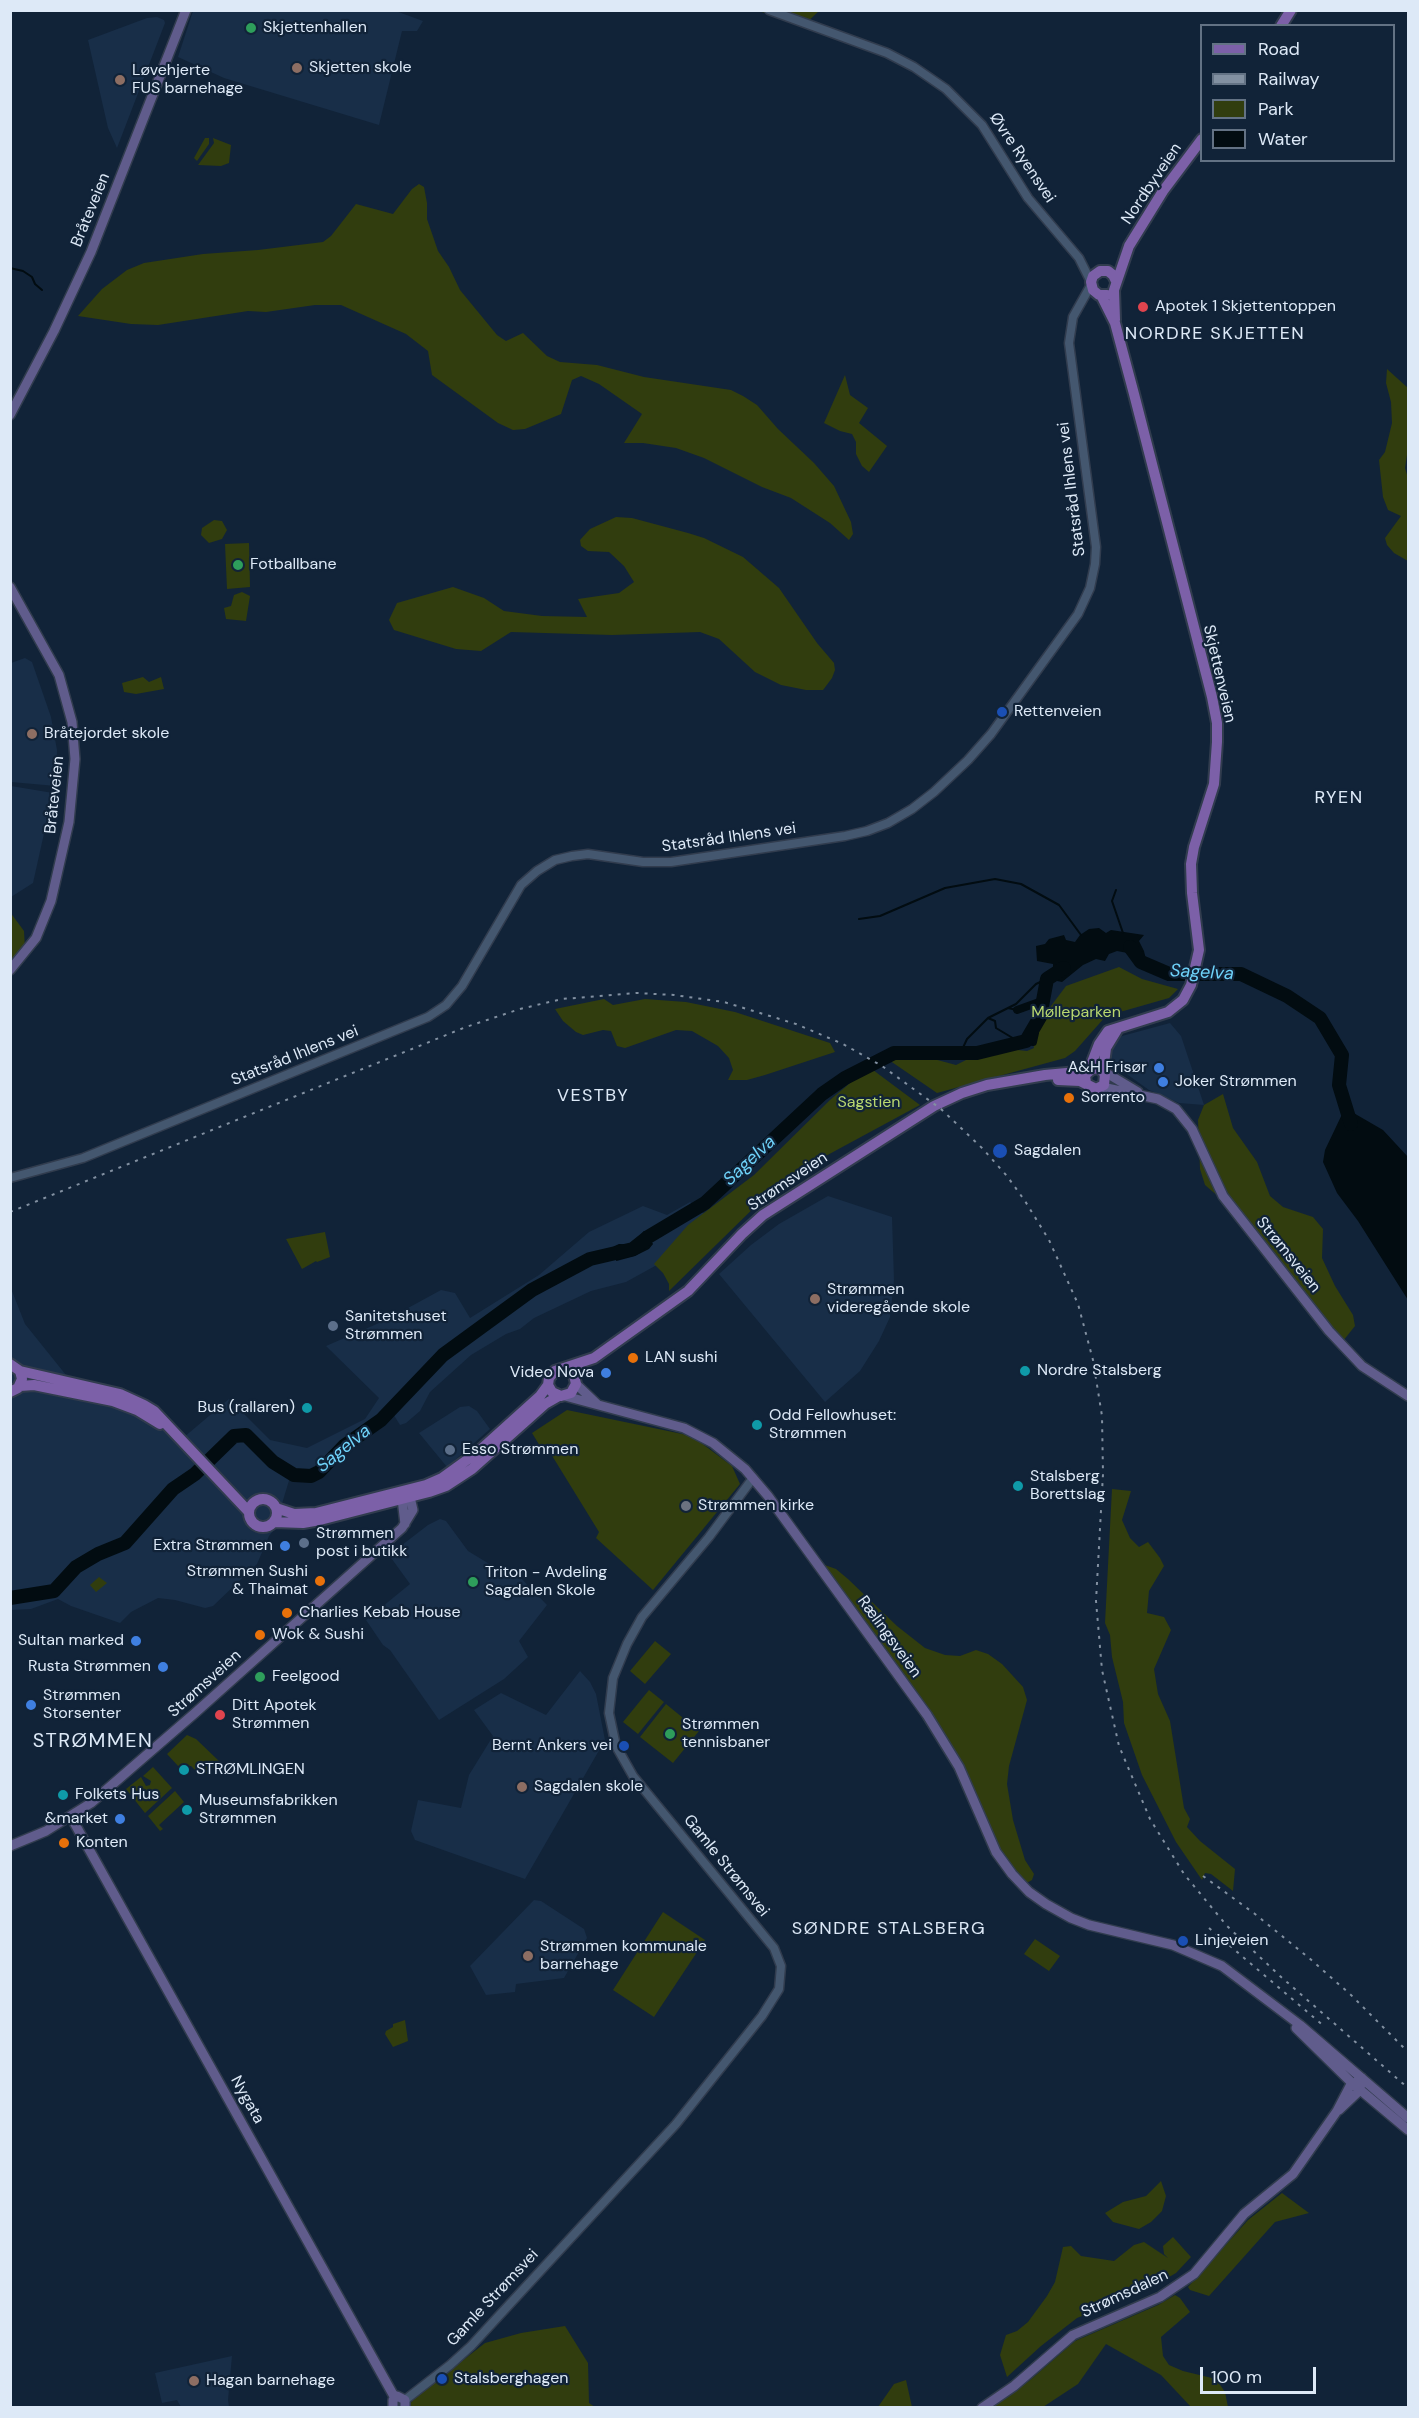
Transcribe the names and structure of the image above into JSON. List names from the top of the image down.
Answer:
{
  "streets": {
    "main road": [
      "Nordbyveien",
      "Bråteveien",
      "Skjettenveien",
      "Strømsveien",
      "Rælingsveien",
      "Nygata",
      "Strømsdalen"
    ],
    "street": ["Øvre Ryensvei", "Statsråd Ihlens vei", "Gamle Strømsvei"]
  },
  "crossings": [
    ["Øvre Ryensvei", "Nordbyveien"],
    ["Øvre Ryensvei", "Statsråd Ihlens vei"],
    ["Øvre Ryensvei", "Skjettenveien"],
    ["Nordbyveien", "Statsråd Ihlens vei"],
    ["Nordbyveien", "Skjettenveien"],
    ["Statsråd Ihlens vei", "Skjettenveien"],
    ["Skjettenveien", "Strømsveien"],
    ["Strømsveien", "Rælingsveien"],
    ["Strømsveien", "Nygata"],
    ["Rælingsveien", "Gamle Strømsvei"],
    ["Gamle Strømsvei", "Nygata"]
  ],
  "districts": [
    "NORDRE SKJETTEN",
    "RYEN",
    "VESTBY",
    "STRØMMEN",
    "SØNDRE STALSBERG"
  ],
  "water": ["Sagelva"],
  "parks": ["Mølleparken", "Sagstien"],
  "places": [
    "Skjettenhallen",
    "Skjetten skole",
    "Løvehjerte FUS barnehage",
    "Apotek 1 Skjettentoppen",
    "Fotballbane",
    "Rettenveien",
    "Bråtejordet skole",
    "A&H Frisør",
    "Joker Strømmen",
    "Sorrento",
    "Sagdalen",
    "Strømmen videregående skole",
    "Sanitetshuset Strømmen",
    "LAN sushi",
    "Nordre Stalsberg",
    "Video Nova",
    "Bus (rallaren)",
    "Odd Fellowhuset: Strømmen",
    "Esso Strømmen",
    "Stalsberg Borettslag",
    "Strømmen kirke",
    "Strømmen post i butikk",
    "Extra Strømmen",
    "Strømmen Sushi & Thaimat",
    "Triton - Avdeling Sagdalen Skole",
    "Charlies Kebab House",
    "Wok & Sushi",
    "Sultan marked",
    "Rusta Strømmen",
    "Feelgood",
    "Strømmen Storsenter",
    "Ditt Apotek Strømmen",
    "Strømmen tennisbaner",
    "Bernt Ankers vei",
    "STRØMLINGEN",
    "Sagdalen skole",
    "Folkets Hus",
    "Museumsfabrikken Strømmen",
    "&market",
    "Konten",
    "Linjeveien",
    "Strømmen kommunale barnehage",
    "Stalsberghagen",
    "Hagan barnehage"
  ],
  "legend": [
    "Road",
    "Railway",
    "Park",
    "Water"
  ],
  "scale_bar": "100 m"
}
